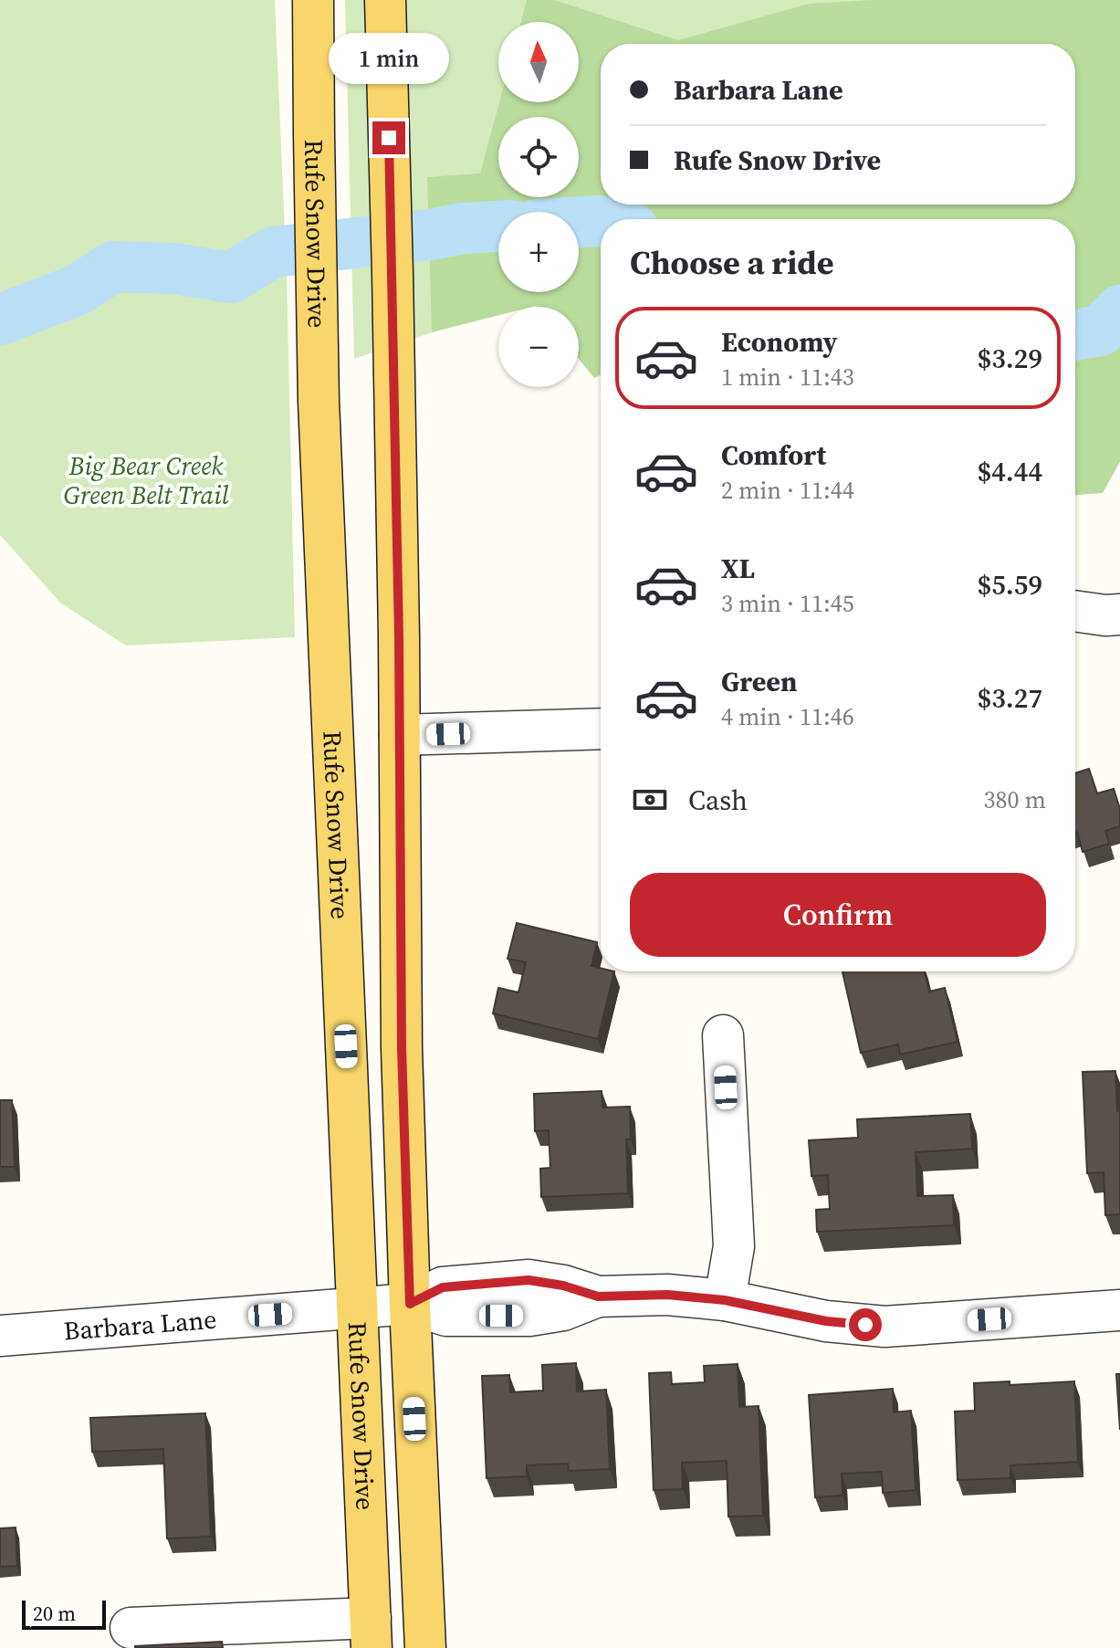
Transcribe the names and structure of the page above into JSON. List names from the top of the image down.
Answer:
{
  "streets": {
    "main road": ["Rufe Snow Drive"],
    "street": ["Barbara Lane"]
  },
  "crossings": [
    ["Rufe Snow Drive", "Barbara Lane"]
  ],
  "parks": ["Big Bear Creek Green Belt Trail"],
  "scale_bar": "20 m",
  "north": "top",
  "page": {
    "map_buttons": ["+", "−"],
    "bubble": "1 min",
    "banner": ["Barbara Lane", "Rufe Snow Drive"],
    "heading": "Choose a ride",
    "list": [
      {
        "name": "Economy",
        "note": "1 min · 11:43",
        "value": "$3.29"
      },
      {
        "name": "Comfort",
        "note": "2 min · 11:44",
        "value": "$4.44"
      },
      {
        "name": "XL",
        "note": "3 min · 11:45",
        "value": "$5.59"
      },
      {
        "name": "Green",
        "note": "4 min · 11:46",
        "value": "$3.27"
      }
    ],
    "pay": ["Cash", "380 m"],
    "buttons": "Confirm",
    "scale": "20 m"
  }
}
